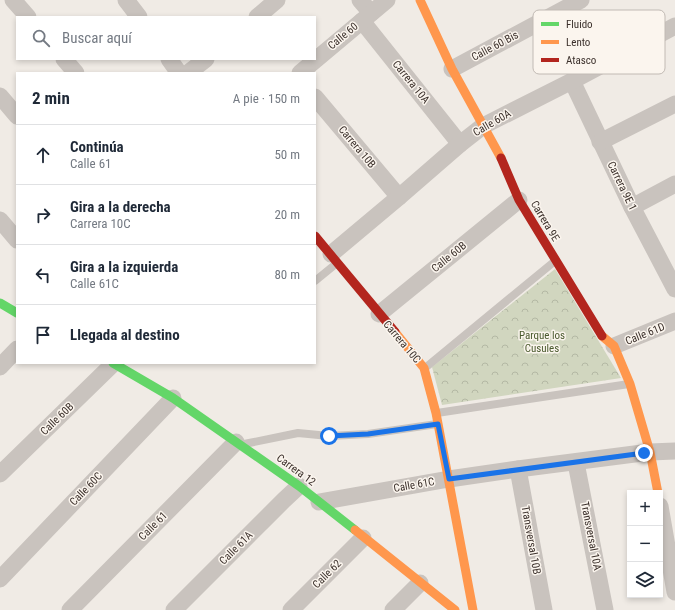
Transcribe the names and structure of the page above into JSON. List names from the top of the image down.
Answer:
{
  "streets": {
    "street": [
      "Calle 60",
      "Calle 60 Bis",
      "Carrera 10A",
      "Calle 60A",
      "Carrera 10B",
      "Carrera 9E 1",
      "Carrera 9E",
      "Calle 60B",
      "Calle 61D",
      "Carrera 10C",
      "Carrera 12",
      "Calle 61C",
      "Calle 60C",
      "Calle 61",
      "Transversal 10A",
      "Transversal 10B",
      "Calle 61A",
      "Calle 62"
    ]
  },
  "crossings": [
    ["Calle 60", "Carrera 10A"],
    ["Calle 60 Bis", "Carrera 9E"],
    ["Carrera 10A", "Calle 60A"],
    ["Calle 60A", "Carrera 10B"],
    ["Calle 60A", "Carrera 9E 1"],
    ["Calle 60A", "Carrera 9E"],
    ["Calle 60A", "Carrera 10C"],
    ["Carrera 9E", "Calle 60B"],
    ["Carrera 9E", "Calle 61D"],
    ["Carrera 9E", "Calle 61C"],
    ["Calle 60B", "Carrera 10C"],
    ["Carrera 10C", "Calle 61C"],
    ["Carrera 12", "Calle 61C"],
    ["Carrera 12", "Calle 60C"],
    ["Carrera 12", "Calle 61"],
    ["Carrera 12", "Calle 61A"],
    ["Carrera 12", "Calle 62"],
    ["Calle 61C", "Transversal 10A"],
    ["Calle 61C", "Transversal 10B"]
  ],
  "parks": ["Parque los Cusules"],
  "legend": ["Fluido", "Lento", "Atasco"],
  "page": {
    "search": "Buscar aquí",
    "heading": ["2 min", "A pie · 150 m"],
    "list": [
      ["Continúa", "Calle 61", "50 m"],
      ["Gira a la derecha", "Carrera 10C", "20 m"],
      ["Gira a la izquierda", "Calle 61C", "80 m"],
      "Llegada al destino"
    ],
    "map_buttons": ["+", "−"]
  }
}
